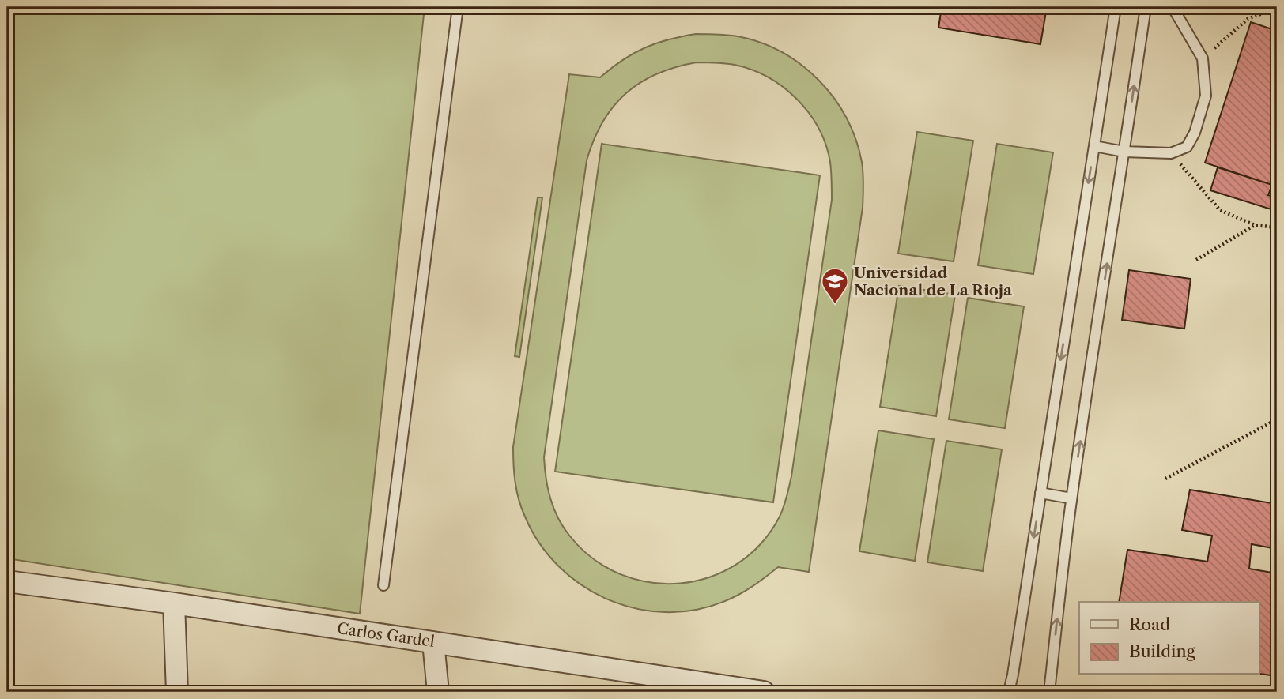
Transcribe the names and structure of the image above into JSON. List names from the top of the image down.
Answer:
{
  "streets": {
    "street": ["Carlos Gardel"]
  },
  "places": {
    "school or university": ["Universidad Nacional de La Rioja"]
  },
  "legend": ["Road", "Building"]
}
